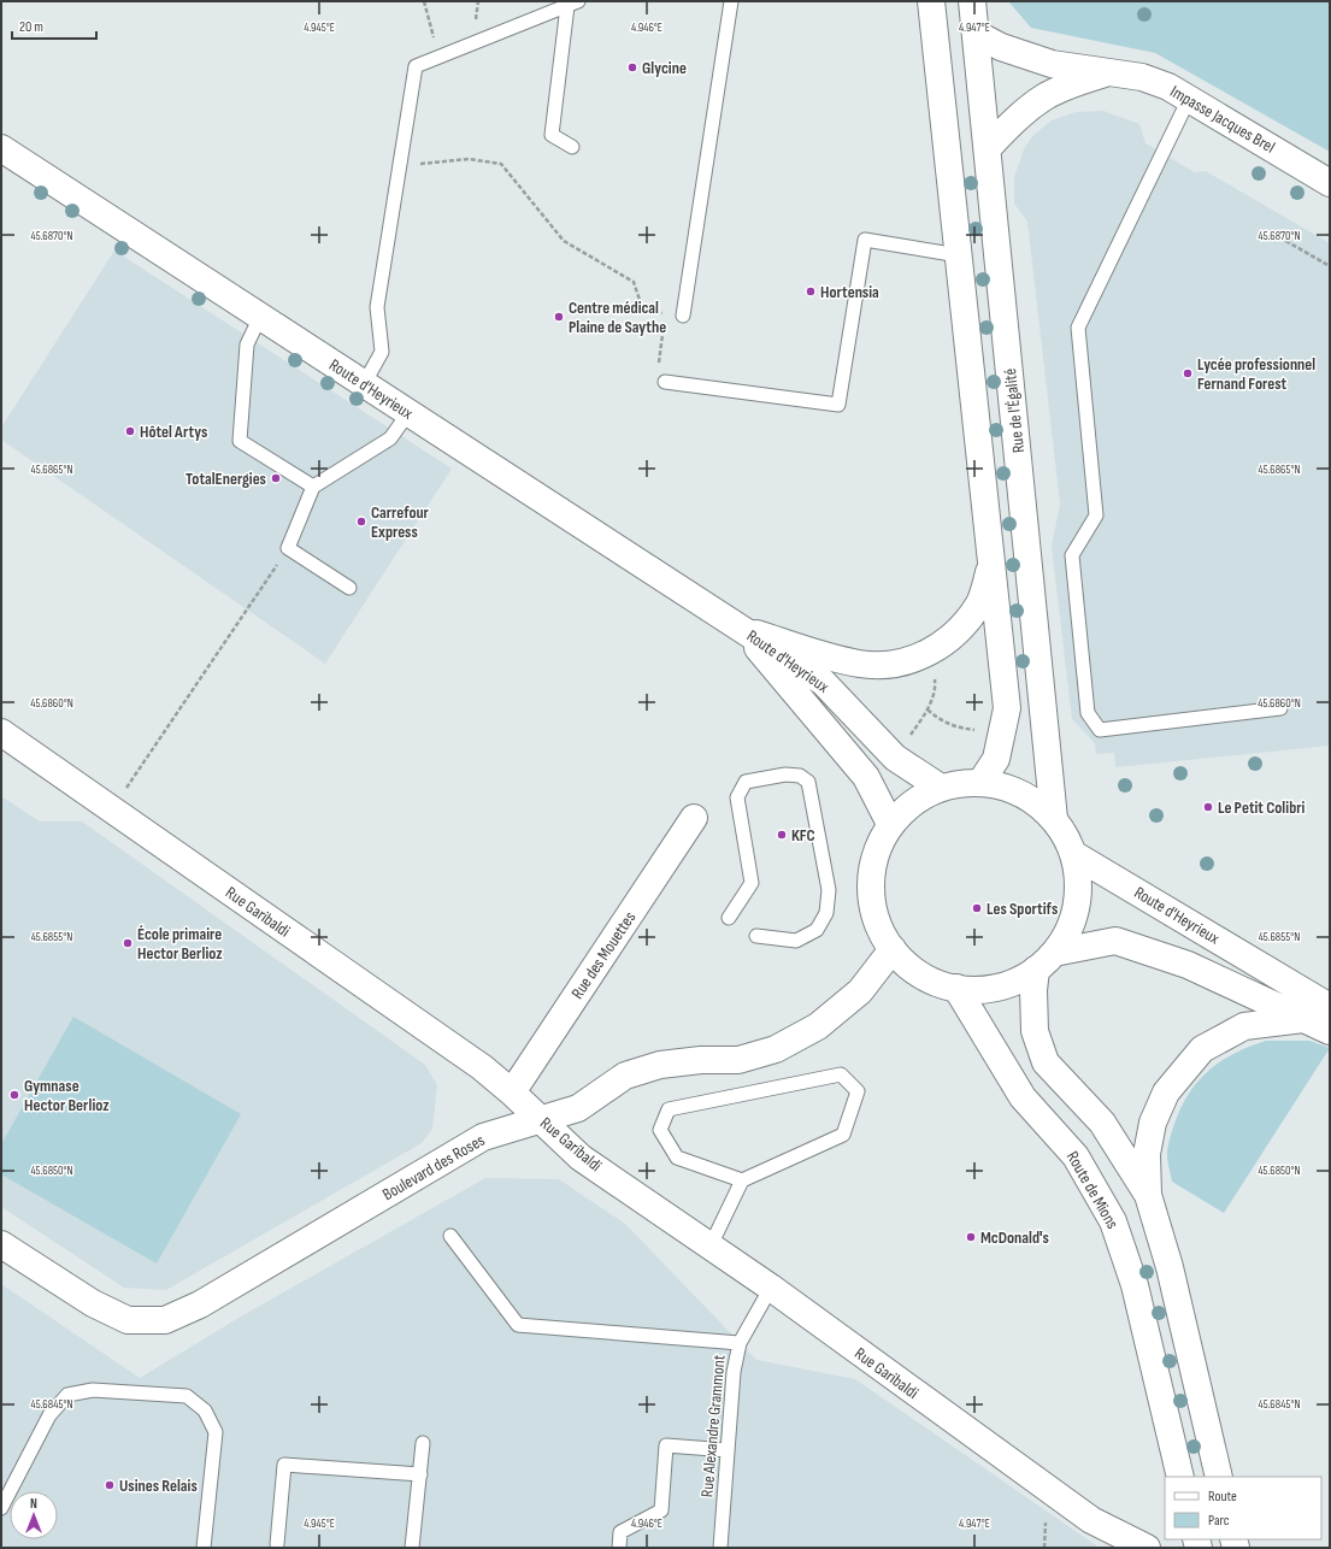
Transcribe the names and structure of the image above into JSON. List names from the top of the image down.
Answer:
{
  "streets": {
    "street": [
      "Impasse Jacques Brel",
      "Route d'Heyrieux",
      "Rue de l'Égalité",
      "Rue Garibaldi",
      "Rue des Mouettes",
      "Boulevard des Roses",
      "Route de Mions"
    ],
    "lane": ["Rue Alexandre Grammont"]
  },
  "crossings": [
    ["Impasse Jacques Brel", "Rue de l'Égalité"],
    ["Rue Garibaldi", "Rue des Mouettes"],
    ["Rue Garibaldi", "Boulevard des Roses"],
    ["Rue Garibaldi", "Rue Alexandre Grammont"]
  ],
  "places": [
    "Glycine",
    "Hortensia",
    "Centre médical Plaine de Saythe",
    "Lycée professionnel Fernand Forest",
    "Hôtel Artys",
    "TotalEnergies",
    "Carrefour Express",
    "Le Petit Colibri",
    "KFC",
    "Les Sportifs",
    "École primaire Hector Berlioz",
    "Gymnase Hector Berlioz",
    "McDonald's",
    "Usines Relais"
  ],
  "legend": ["Route", "Parc"],
  "scale_bar": "20 m",
  "north": "top",
  "coordinates": [
    "4.945°E",
    "4.946°E",
    "4.947°E",
    "45.6870°N",
    "45.6865°N",
    "45.6860°N",
    "45.6855°N",
    "45.6850°N",
    "45.6845°N"
  ]
}
